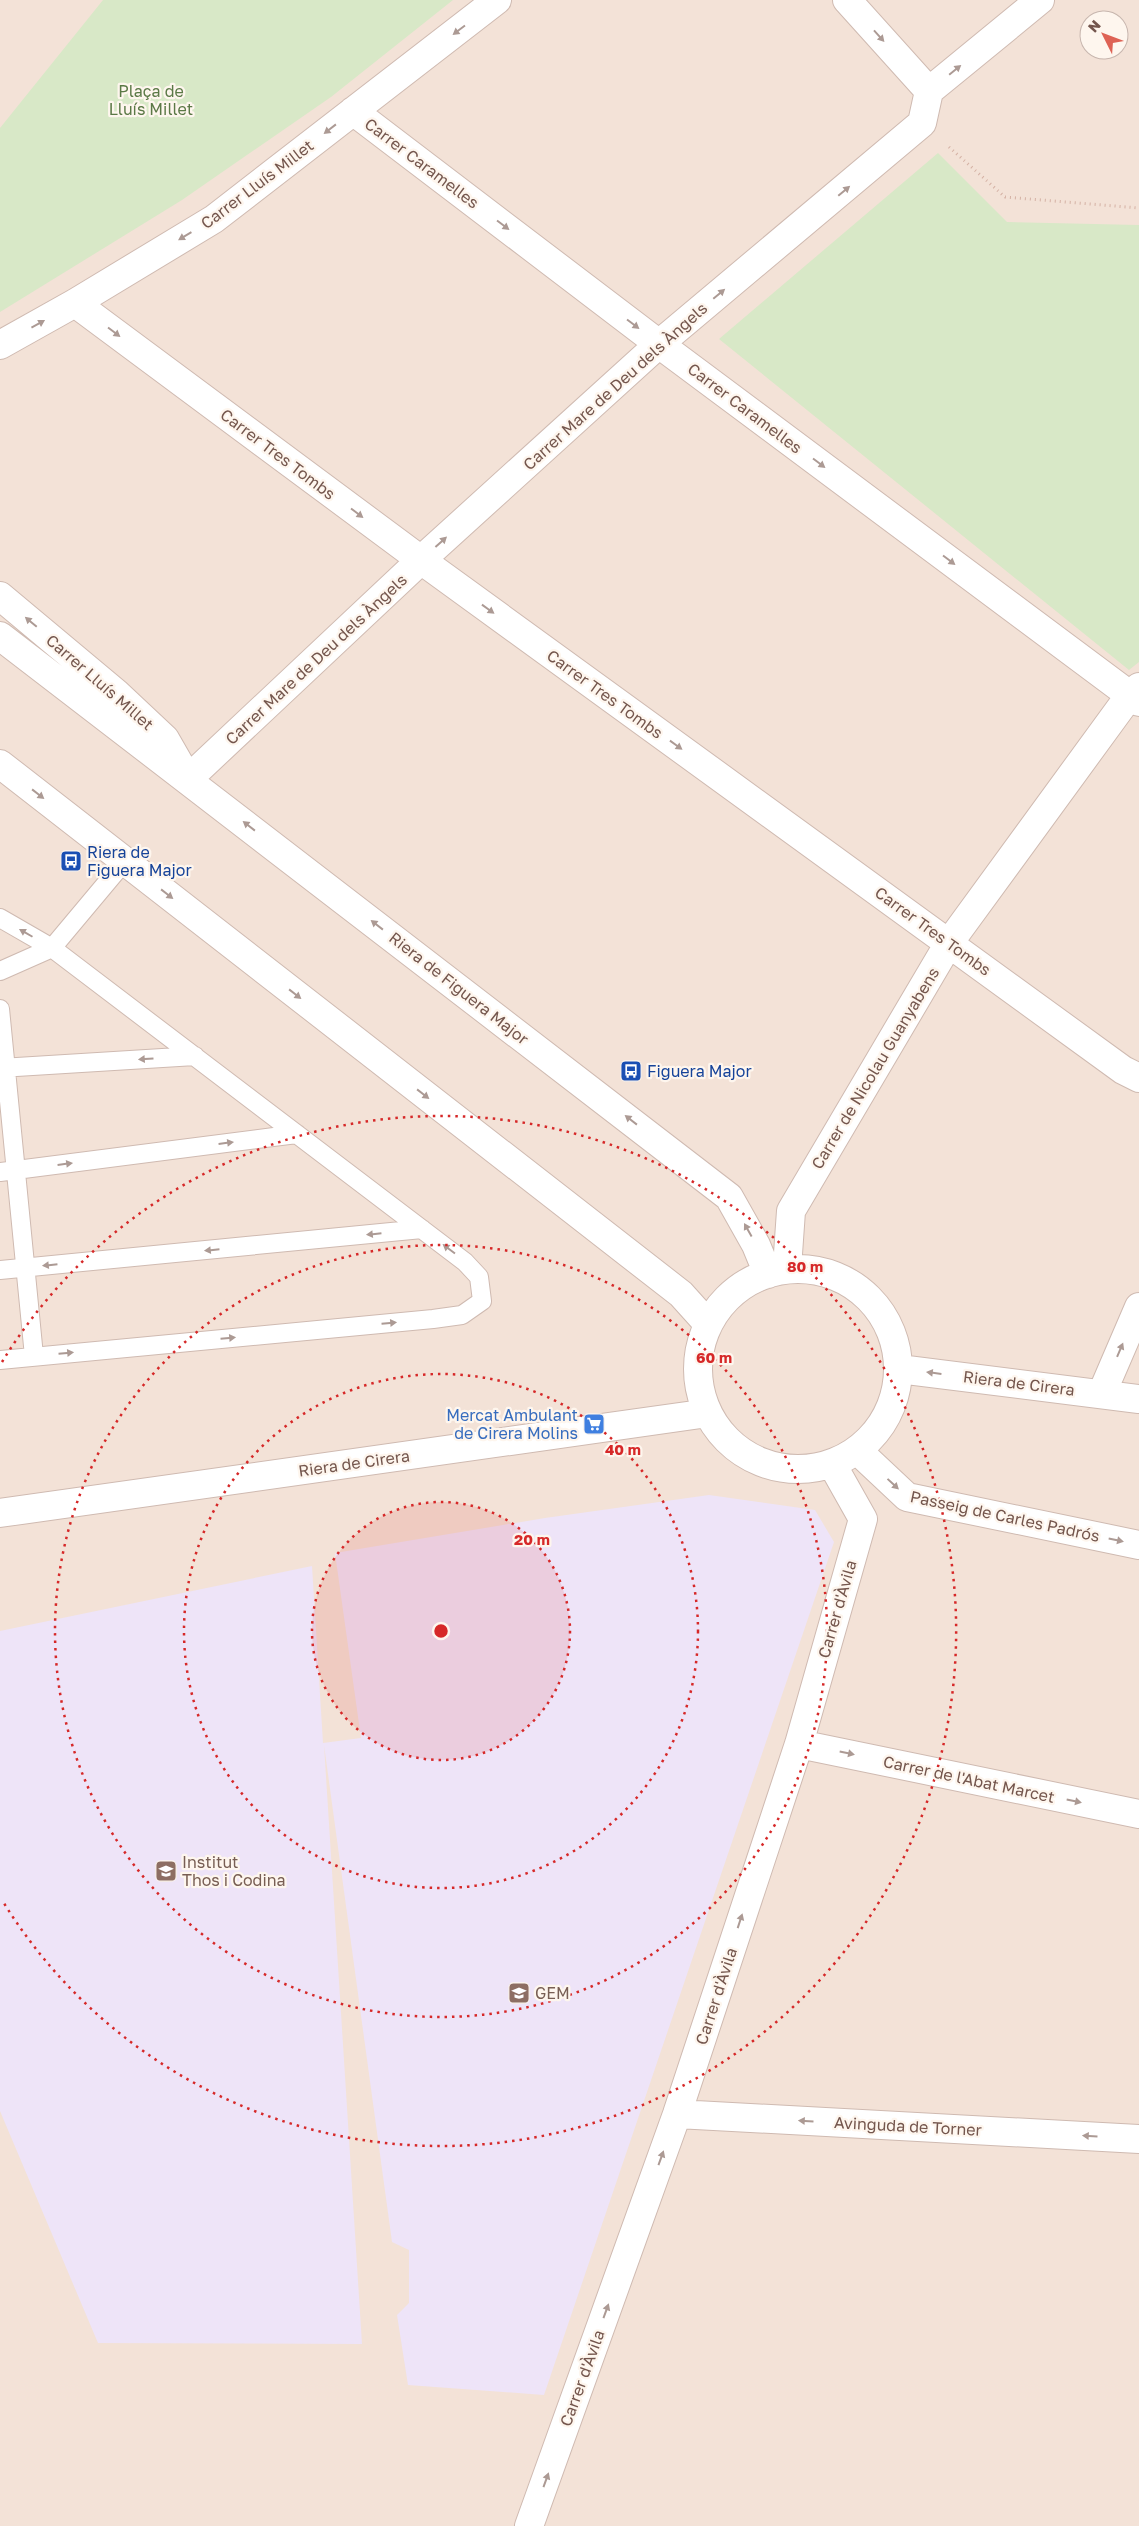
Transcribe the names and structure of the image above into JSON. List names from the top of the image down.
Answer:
{
  "streets": {
    "street": [
      "Carrer Caramelles",
      "Carrer Lluís Millet",
      "Carrer Mare de Deu dels Àngels",
      "Carrer Tres Tombs",
      "Riera de Figuera Major",
      "Carrer de Nicolau Guanyabens",
      "Riera de Cirera",
      "Passeig de Carles Padrós",
      "Carrer d'Àvila",
      "Carrer de l'Abat Marcet",
      "Avinguda de Torner"
    ]
  },
  "crossings": [
    ["Carrer Caramelles", "Carrer Lluís Millet"],
    ["Carrer Caramelles", "Carrer Mare de Deu dels Àngels"],
    ["Carrer Caramelles", "Carrer de Nicolau Guanyabens"],
    ["Carrer Lluís Millet", "Carrer Mare de Deu dels Àngels"],
    ["Carrer Lluís Millet", "Carrer Tres Tombs"],
    ["Carrer Lluís Millet", "Riera de Figuera Major"],
    ["Carrer Mare de Deu dels Àngels", "Carrer Tres Tombs"],
    ["Carrer Mare de Deu dels Àngels", "Riera de Figuera Major"],
    ["Carrer Tres Tombs", "Carrer de Nicolau Guanyabens"],
    ["Riera de Figuera Major", "Carrer de Nicolau Guanyabens"],
    ["Carrer d'Àvila", "Carrer de l'Abat Marcet"],
    ["Carrer d'Àvila", "Avinguda de Torner"]
  ],
  "one_way": [
    "Carrer Caramelles",
    "Carrer Mare de Deu dels Àngels",
    "Carrer Tres Tombs",
    "Passeig de Carles Padrós",
    "Carrer d'Àvila",
    "Carrer de l'Abat Marcet",
    "Avinguda de Torner"
  ],
  "parks": ["Plaça de Lluís Millet"],
  "places": {
    "bus stop": ["Riera de Figuera Major", "Figuera Major"],
    "supermarket": ["Mercat Ambulant de Cirera Molins"],
    "school or university": ["Institut Thos i Codina", "GEM"]
  },
  "north": "top left",
  "rings": [
    "80 m",
    "60 m",
    "40 m",
    "20 m"
  ]
}
